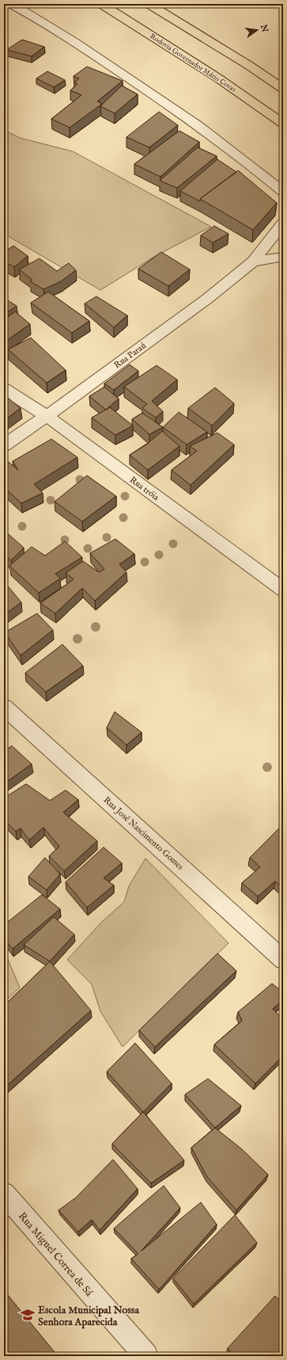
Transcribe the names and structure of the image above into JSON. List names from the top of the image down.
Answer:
{
  "streets": {
    "highway": ["Rodovia Governador Mário Covas"],
    "street": [
      "Rua Paraú",
      "Rua tróia",
      "Rua José Nascimento Gomes",
      "Rua Miguel Correa de Sá"
    ]
  },
  "crossings": [
    ["Rua Paraú", "Rua tróia"]
  ],
  "places": {
    "school or university": ["Escola Municipal Nossa Senhora Aparecida"]
  },
  "north": "right"
}
